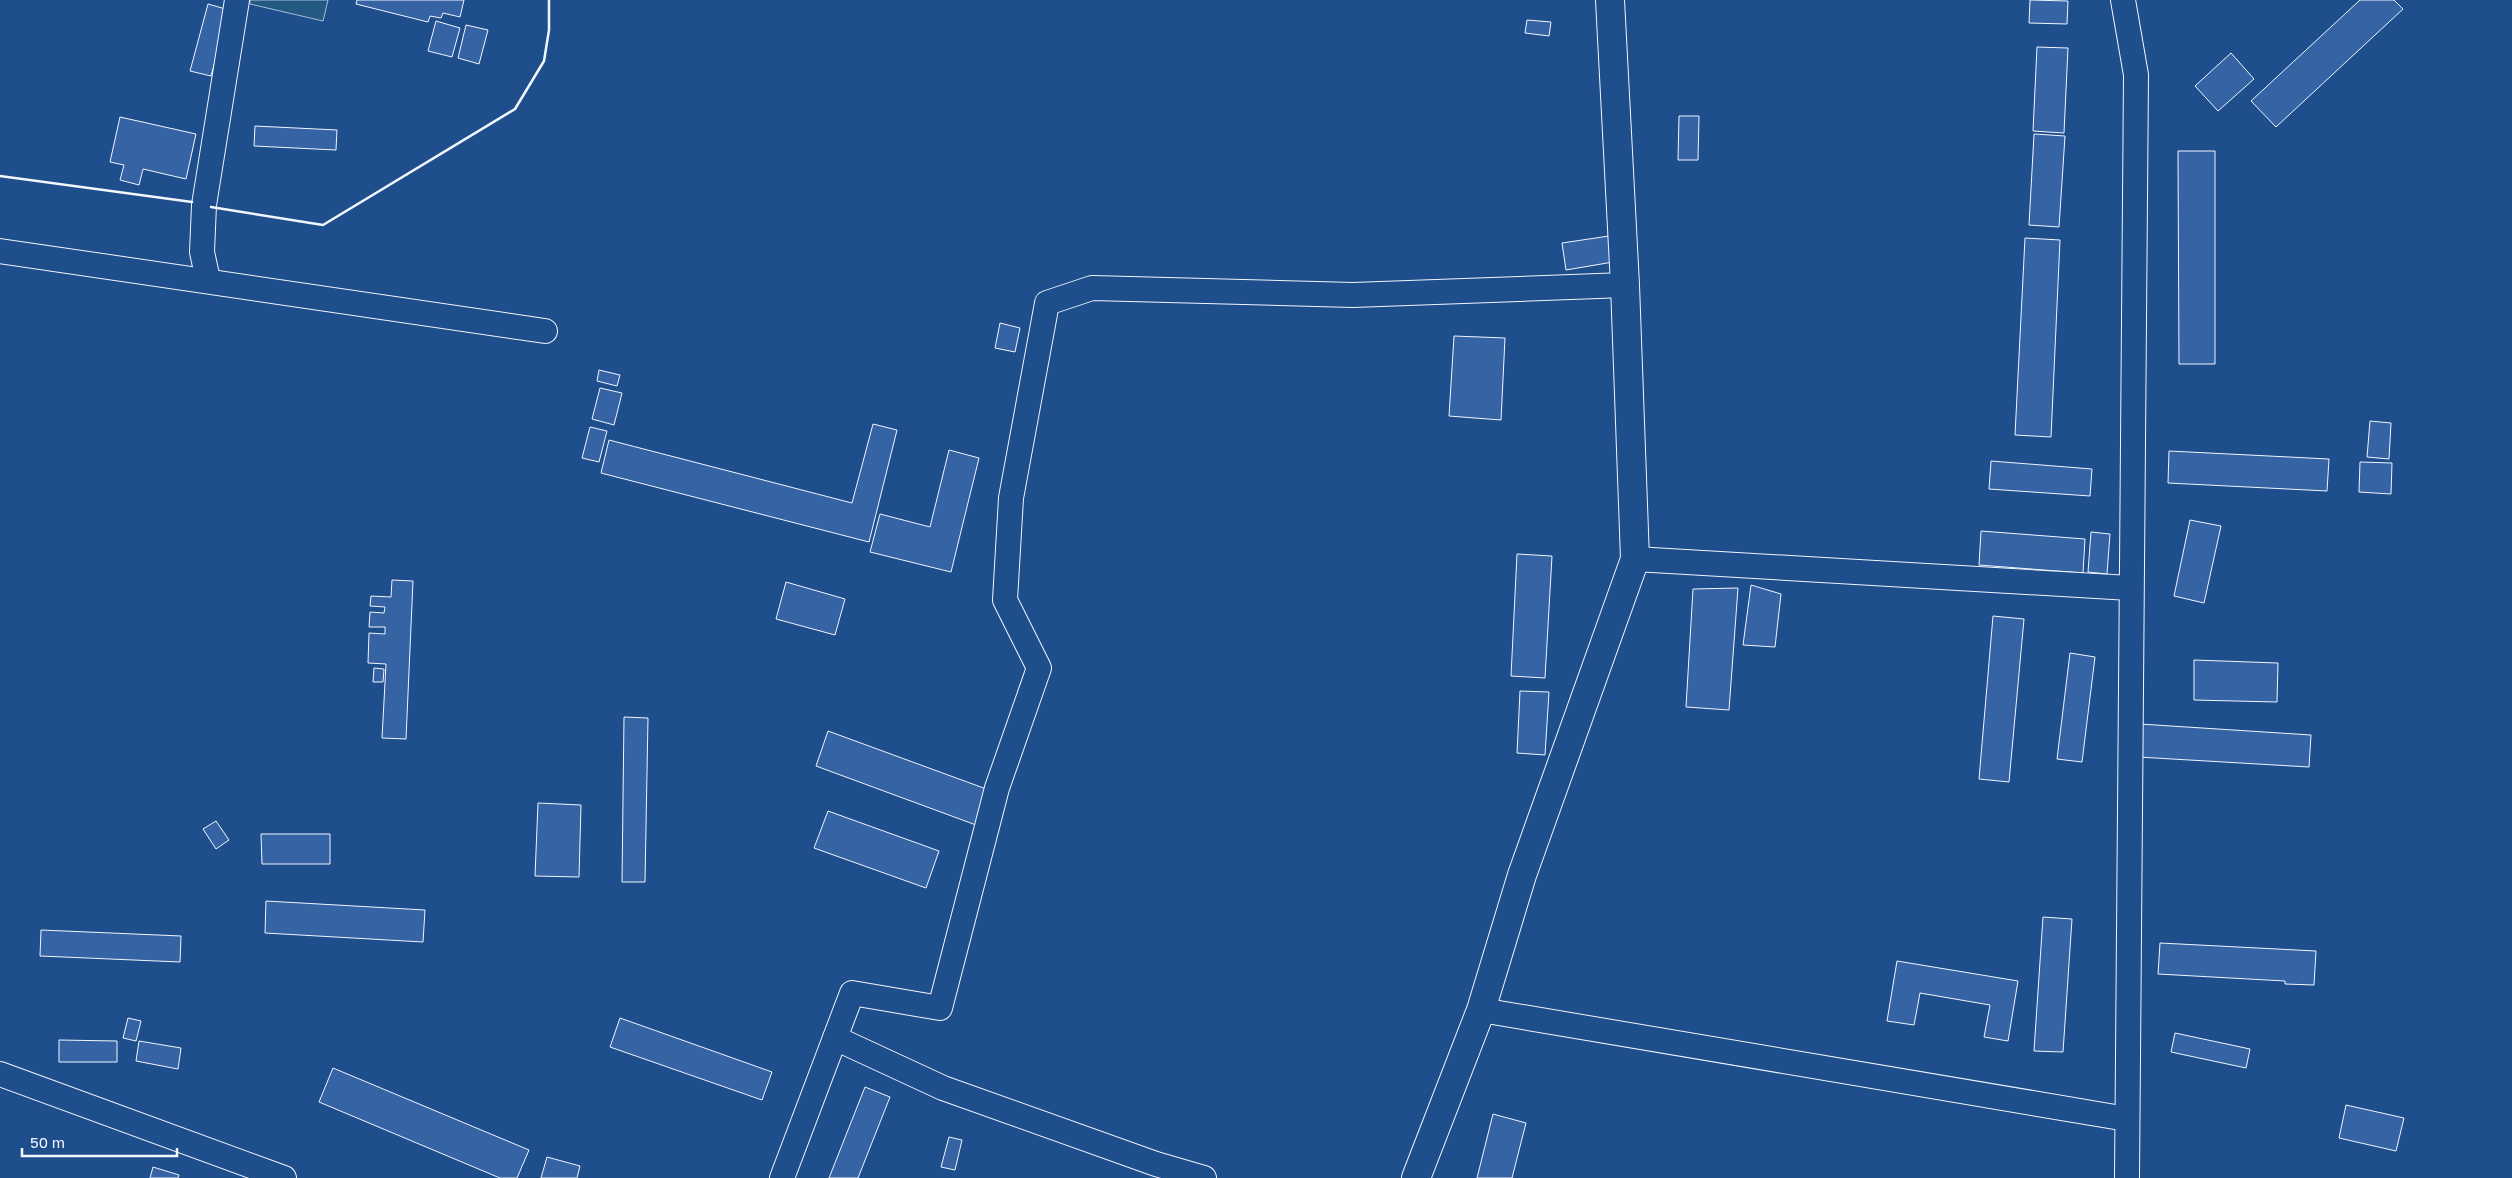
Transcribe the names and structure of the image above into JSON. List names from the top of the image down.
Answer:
{
  "scale_bar": "50 m"
}
